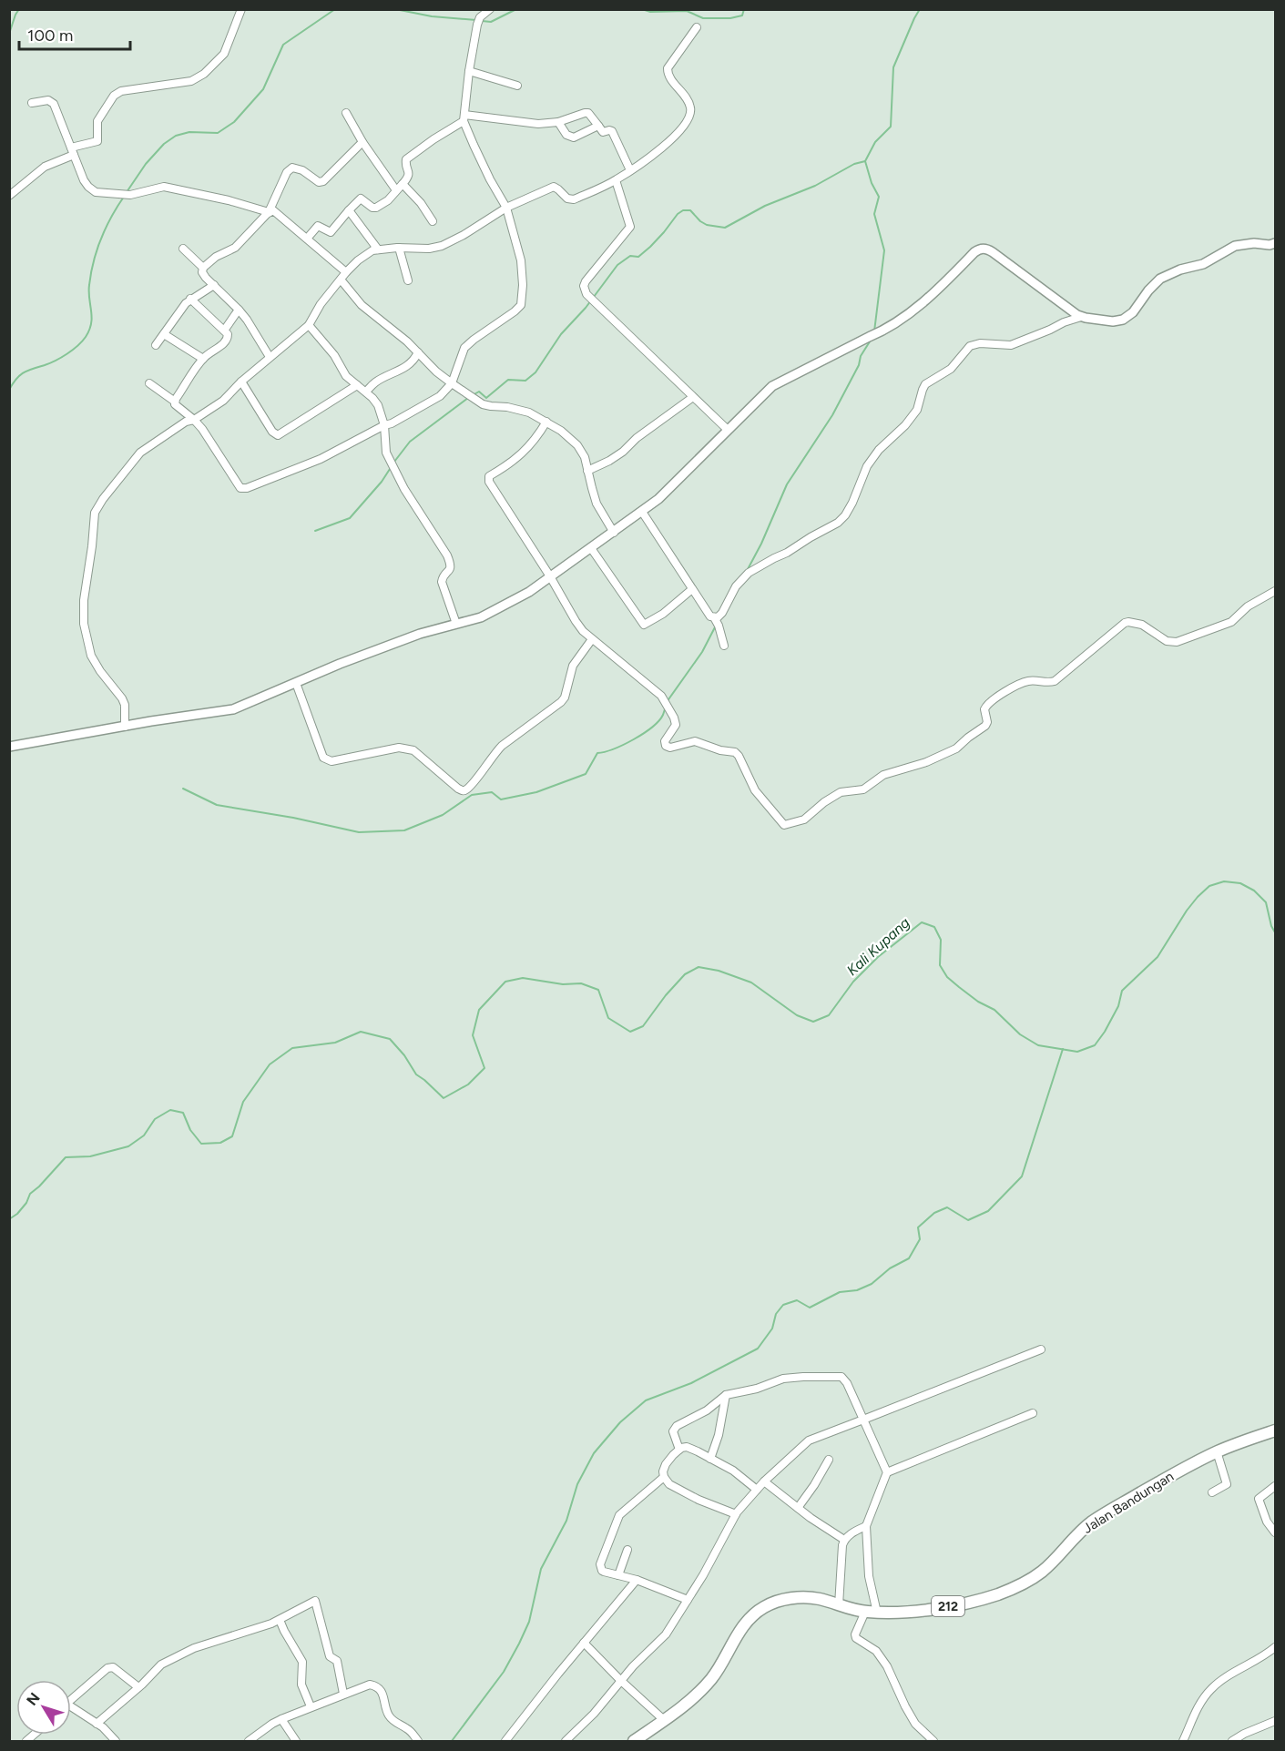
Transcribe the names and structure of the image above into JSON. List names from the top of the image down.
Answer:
{
  "streets": {
    "main road": ["Jalan Bandungan", "212"]
  },
  "water": ["Kali Kupang"],
  "scale_bar": "100 m",
  "north": "top left"
}
